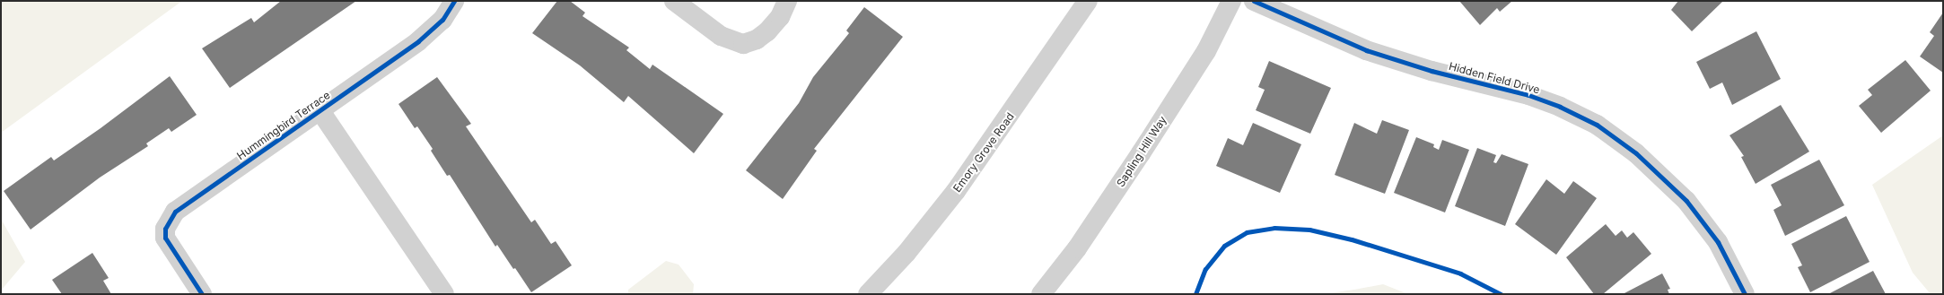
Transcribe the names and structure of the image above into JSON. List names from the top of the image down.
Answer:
{
  "streets": {
    "street": [
      "Hidden Field Drive",
      "Hummingbird Terrace",
      "Sapling Hill Way",
      "Emory Grove Road"
    ]
  }
}
